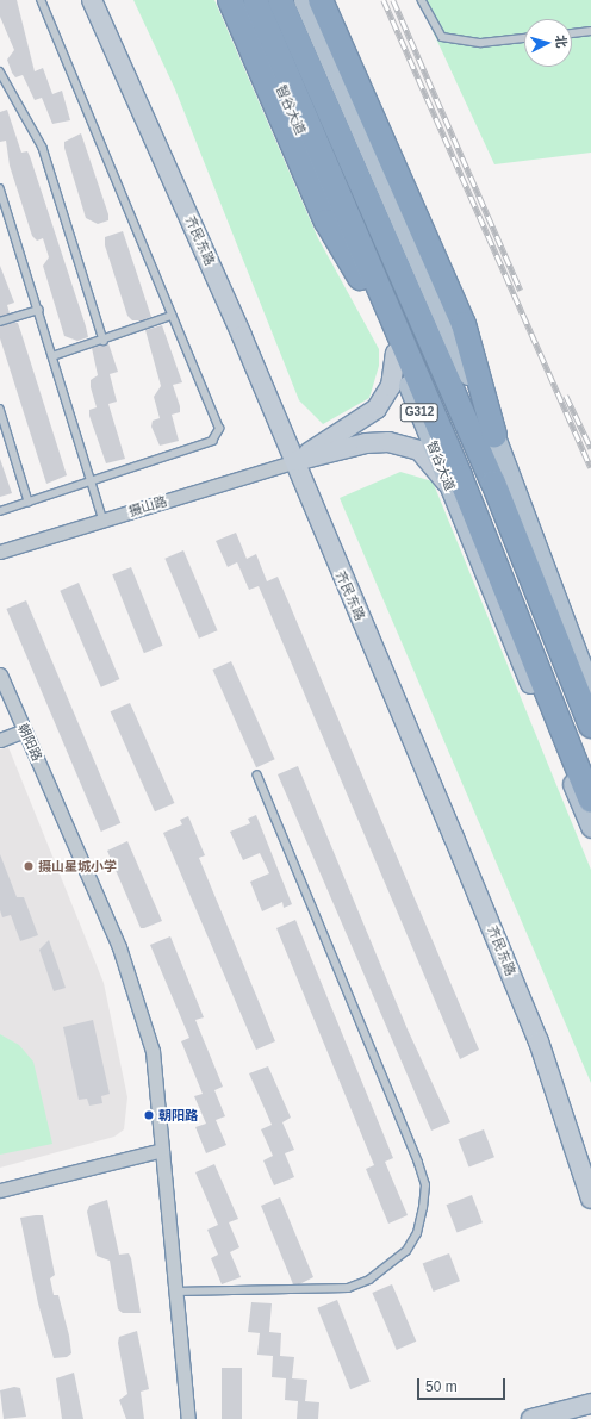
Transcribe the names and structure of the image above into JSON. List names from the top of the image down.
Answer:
{
  "streets": {
    "highway": ["智谷大道", "G312"],
    "street": ["齐民东路", "摄山路", "朝阳路"]
  },
  "crossings": [
    ["齐民东路", "摄山路"]
  ],
  "places": ["摄山星城小学", "朝阳路"],
  "scale_bar": "50 m",
  "north": "right"
}
